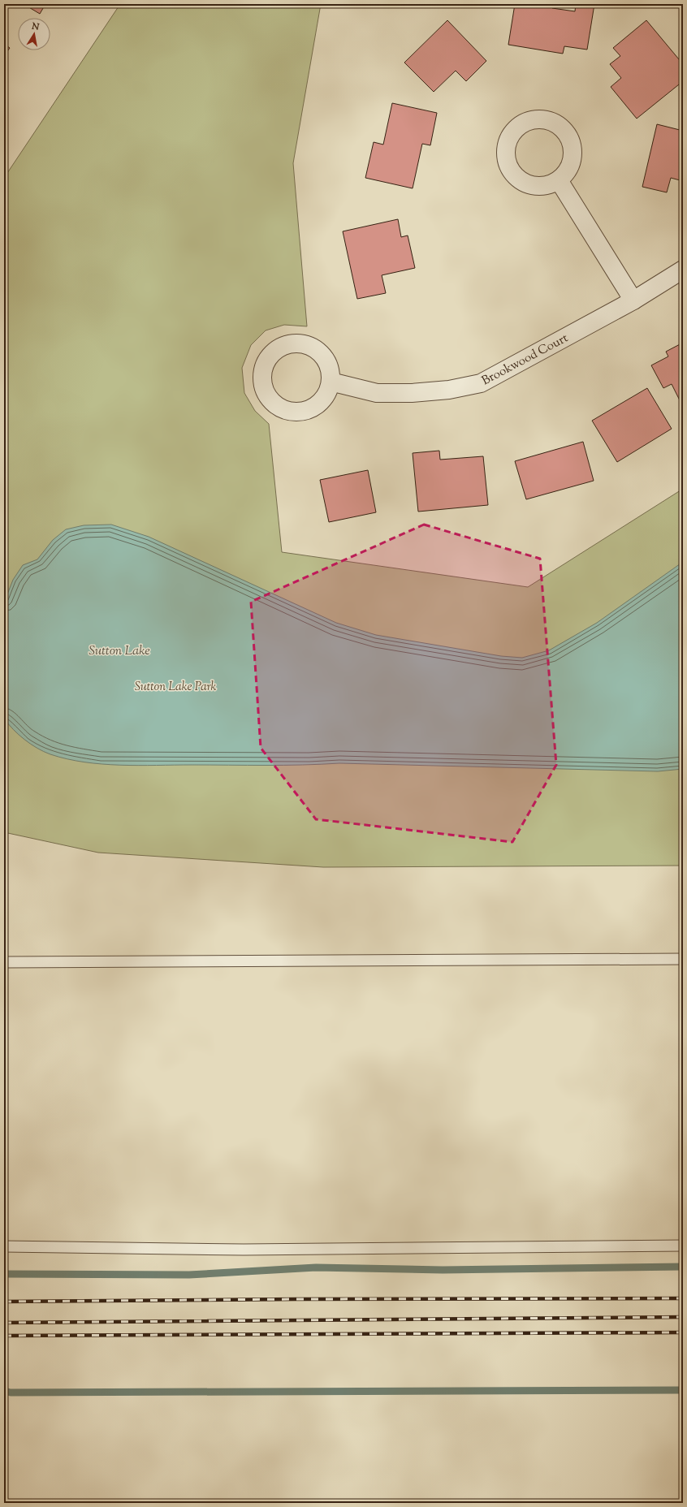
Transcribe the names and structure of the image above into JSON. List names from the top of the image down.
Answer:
{
  "streets": {
    "street": ["Brookwood Court"]
  },
  "water": ["Sutton Lake"],
  "parks": ["Sutton Lake Park"],
  "north": "top"
}
